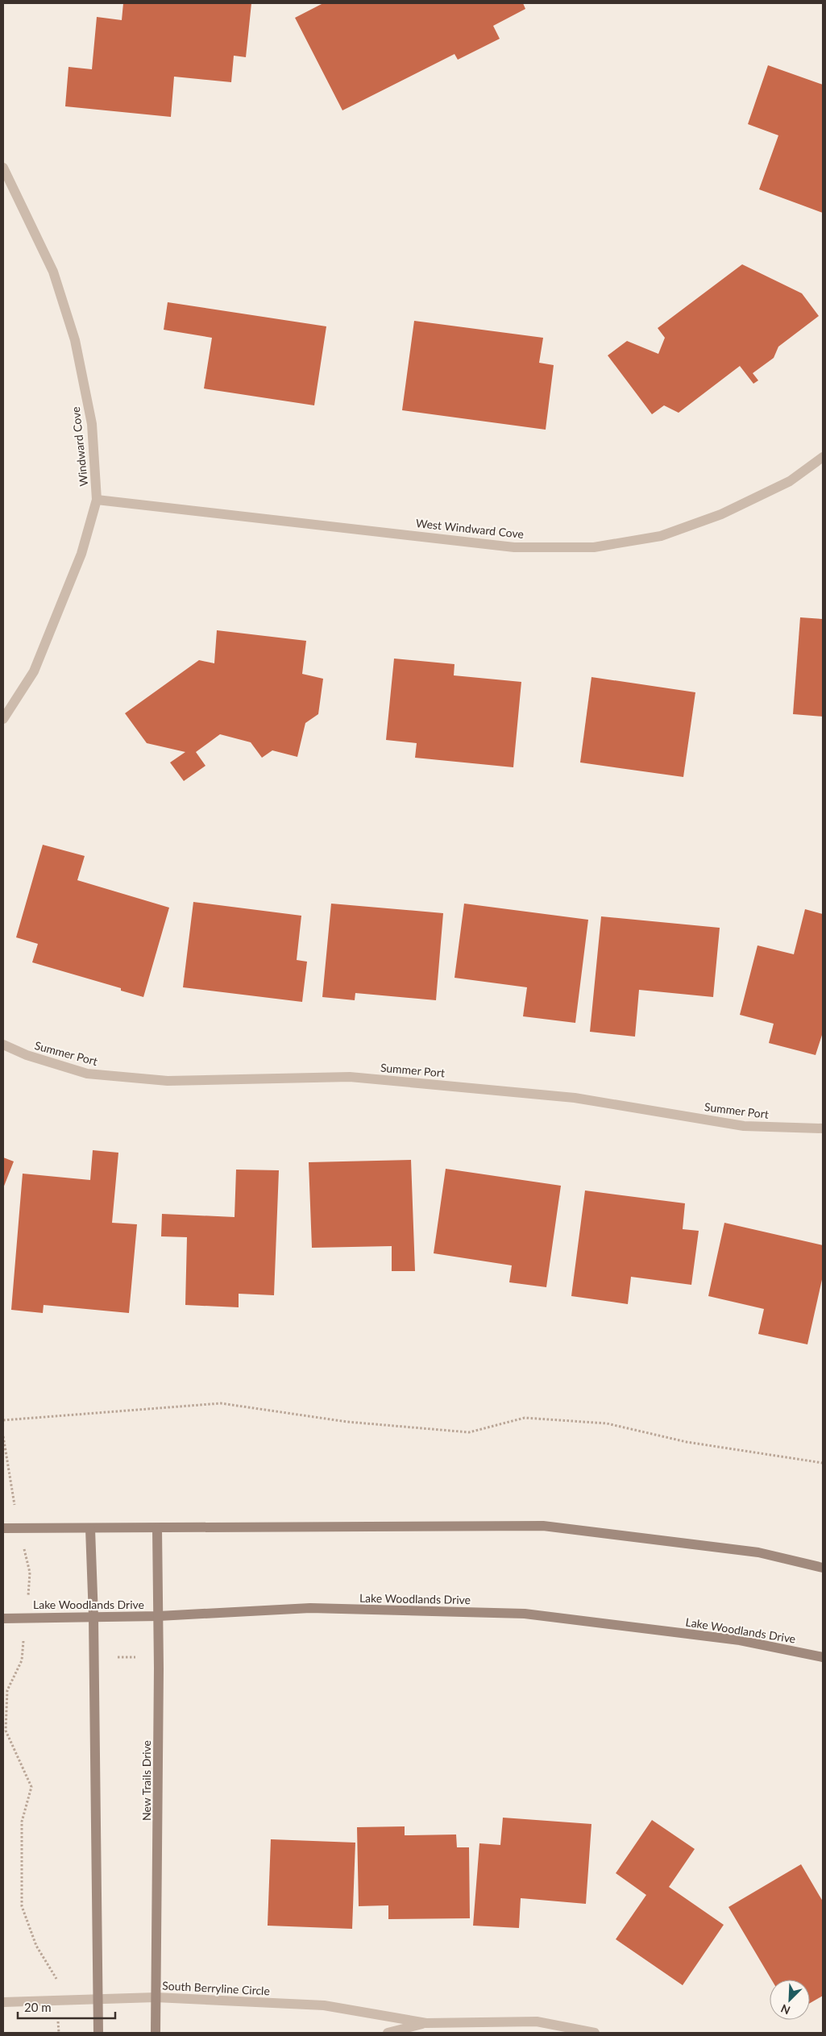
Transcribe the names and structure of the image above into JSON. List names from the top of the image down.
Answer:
{
  "streets": {
    "main road": ["Lake Woodlands Drive", "New Trails Drive"],
    "street": [
      "Windward Cove",
      "West Windward Cove",
      "Summer Port",
      "South Berryline Circle"
    ]
  },
  "crossings": [
    ["Windward Cove", "West Windward Cove"],
    ["Lake Woodlands Drive", "New Trails Drive"],
    ["New Trails Drive", "South Berryline Circle"]
  ],
  "scale_bar": "20 m",
  "north": "bottom left"
}
